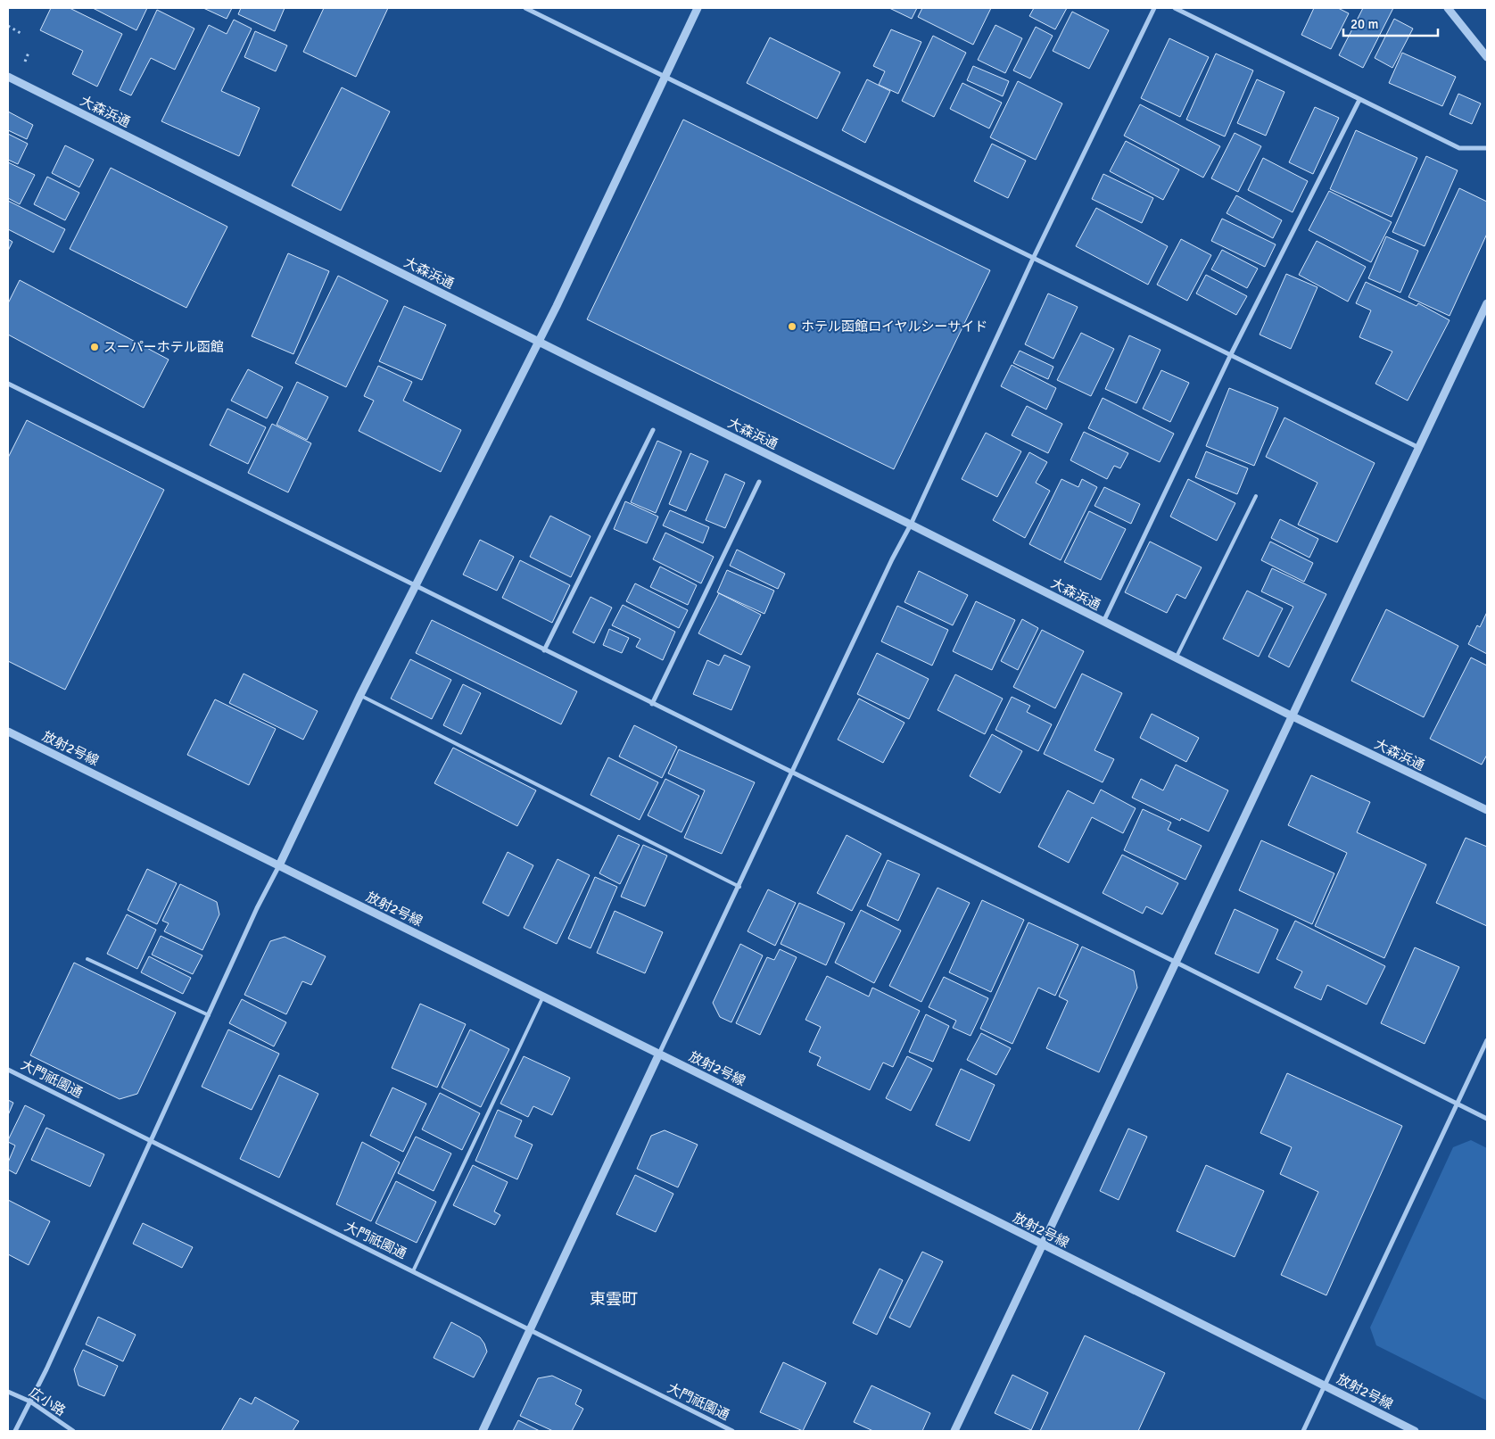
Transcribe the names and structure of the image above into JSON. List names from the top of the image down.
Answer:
{
  "streets": {
    "street": [
      "大森浜通",
      "放射2号線",
      "大門祇園通",
      "広小路"
    ]
  },
  "districts": ["東雲町"],
  "places": ["ホテル函館ロイヤルシーサイド", "スーパーホテル函館"],
  "scale_bar": "20 m"
}
